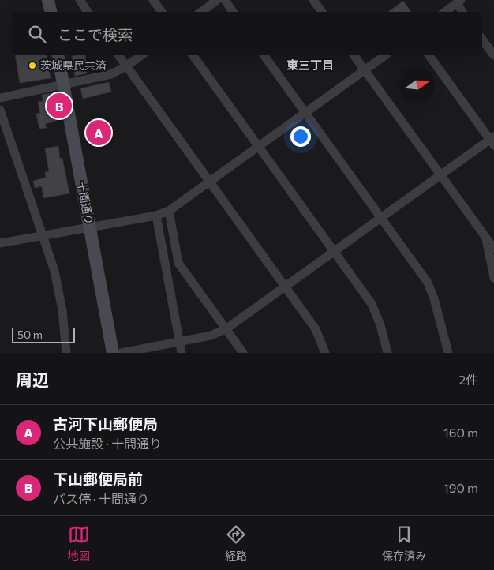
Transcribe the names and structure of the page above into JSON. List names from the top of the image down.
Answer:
{
  "streets": {
    "street": ["十間通り"]
  },
  "districts": ["東三丁目"],
  "places": ["茨城県民共済"],
  "scale_bar": "50 m",
  "north": "right",
  "page": {
    "search": "ここで検索",
    "pins": ["B", "A"],
    "scale": "50 m",
    "heading": ["周辺", "2件"],
    "list": [
      {
        "mark": "A",
        "name": "古河下山郵便局",
        "note": "公共施設 · 十間通り",
        "value": "160 m"
      },
      {
        "mark": "B",
        "name": "下山郵便局前",
        "note": "バス停 · 十間通り",
        "value": "190 m"
      }
    ],
    "nav": ["地図", "経路", "保存済み"]
  }
}
